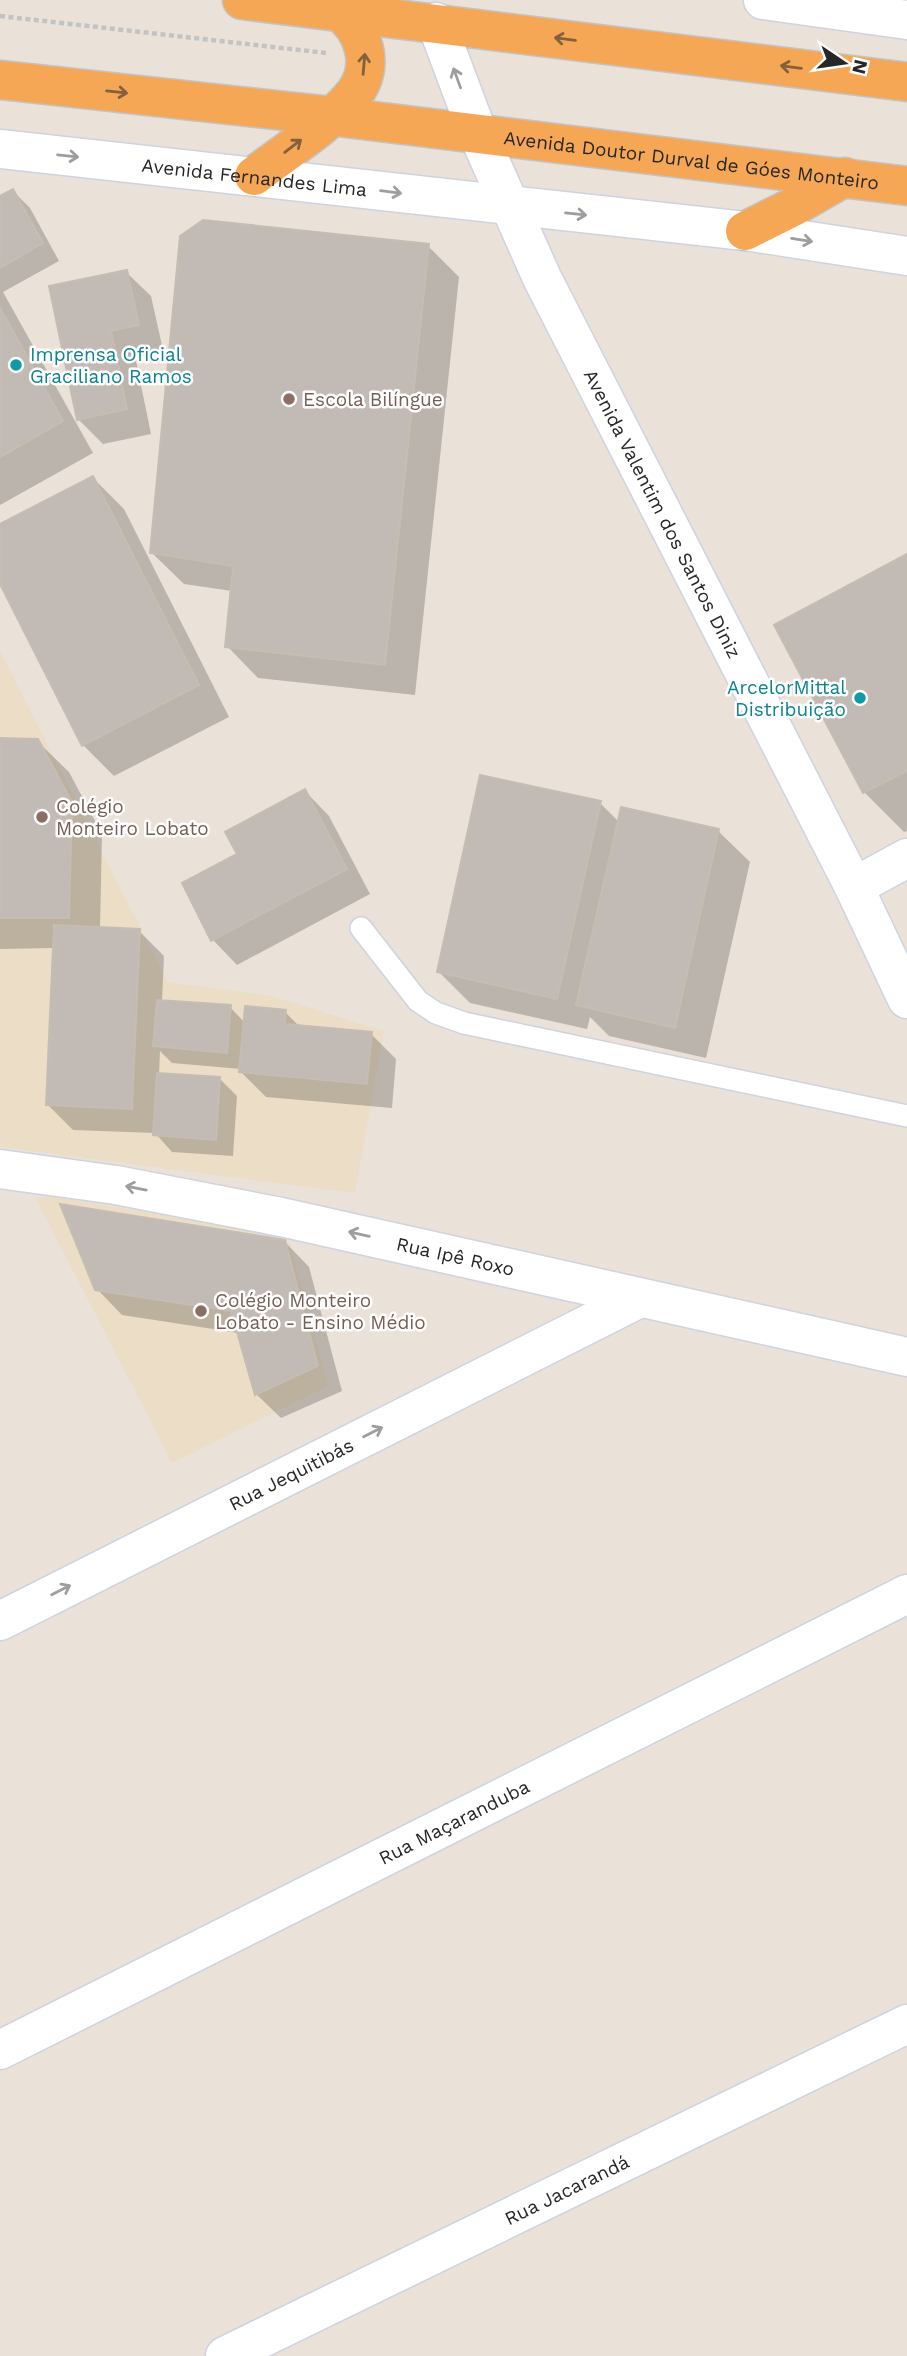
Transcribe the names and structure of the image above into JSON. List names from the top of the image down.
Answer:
{
  "streets": {
    "highway": ["Avenida Doutor Durval de Góes Monteiro"],
    "street": [
      "Avenida Fernandes Lima",
      "Avenida Valentim dos Santos Diniz",
      "Rua Ipê Roxo",
      "Rua Jequitibás",
      "Rua Maçaranduba",
      "Rua Jacarandá"
    ]
  },
  "crossings": [
    ["Avenida Doutor Durval de Góes Monteiro", "Avenida Valentim dos Santos Diniz"],
    ["Avenida Fernandes Lima", "Avenida Valentim dos Santos Diniz"],
    ["Rua Ipê Roxo", "Rua Jequitibás"]
  ],
  "one_way": ["Avenida Fernandes Lima", "Rua Ipê Roxo", "Rua Jequitibás"],
  "places": [
    "Imprensa Oficial Graciliano Ramos",
    "Escola Bilíngue",
    "ArcelorMittal Distribuição",
    "Colégio Monteiro Lobato",
    "Colégio Monteiro Lobato - Ensino Médio"
  ],
  "north": "right"
}
